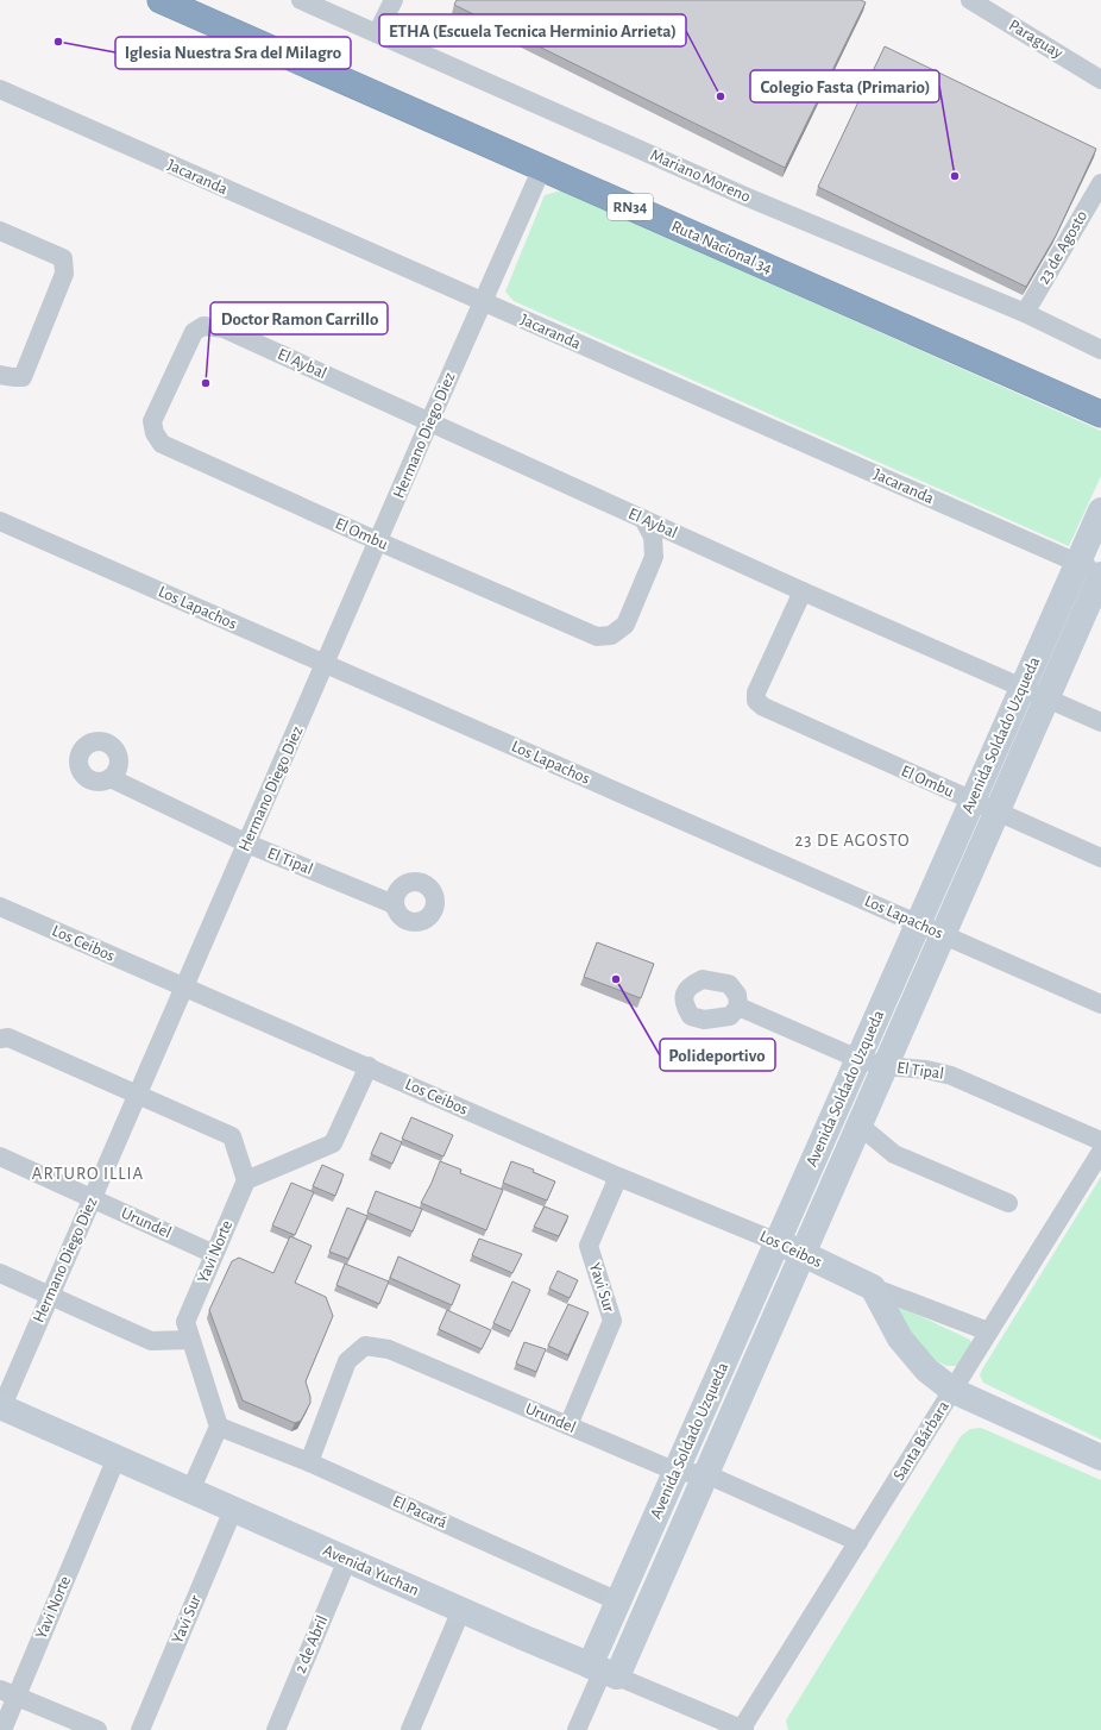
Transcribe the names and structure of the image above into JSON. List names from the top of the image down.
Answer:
{
  "streets": {
    "highway": ["RN34", "Ruta Nacional 34"],
    "street": [
      "Paraguay",
      "Mariano Moreno",
      "Jacaranda",
      "23 de Agosto",
      "El Aybal",
      "Hermano Diego Diez",
      "El Ombu",
      "Los Lapachos",
      "Avenida Soldado Uzqueda",
      "El Tipal",
      "Los Ceibos",
      "Urundel",
      "Yavi Norte",
      "Yavi Sur",
      "Santa Bárbara",
      "El Pacará",
      "Avenida Yuchan",
      "2 de Abril"
    ]
  },
  "crossings": [
    ["Mariano Moreno", "23 de Agosto"],
    ["Jacaranda", "Hermano Diego Diez"],
    ["Jacaranda", "Avenida Soldado Uzqueda"],
    ["Ruta Nacional 34", "Hermano Diego Diez"],
    ["El Aybal", "Hermano Diego Diez"],
    ["El Aybal", "El Ombu"],
    ["El Aybal", "Avenida Soldado Uzqueda"],
    ["Hermano Diego Diez", "El Ombu"],
    ["Hermano Diego Diez", "Los Lapachos"],
    ["Hermano Diego Diez", "El Tipal"],
    ["Hermano Diego Diez", "Los Ceibos"],
    ["Hermano Diego Diez", "Urundel"],
    ["Hermano Diego Diez", "Avenida Yuchan"],
    ["El Ombu", "Avenida Soldado Uzqueda"],
    ["Los Lapachos", "Avenida Soldado Uzqueda"],
    ["Avenida Soldado Uzqueda", "El Tipal"],
    ["Avenida Soldado Uzqueda", "Los Ceibos"],
    ["Avenida Soldado Uzqueda", "Urundel"],
    ["Avenida Soldado Uzqueda", "El Pacará"],
    ["Avenida Soldado Uzqueda", "Avenida Yuchan"],
    ["Los Ceibos", "Yavi Sur"],
    ["Los Ceibos", "Santa Bárbara"],
    ["Urundel", "Yavi Norte"],
    ["Urundel", "Yavi Sur"],
    ["Urundel", "Santa Bárbara"],
    ["Urundel", "El Pacará"],
    ["Yavi Norte", "El Pacará"],
    ["Yavi Norte", "Avenida Yuchan"],
    ["Yavi Sur", "Avenida Yuchan"],
    ["Santa Bárbara", "Avenida Yuchan"],
    ["Avenida Yuchan", "2 de Abril"]
  ],
  "districts": ["23 DE AGOSTO", "ARTURO ILLIA"],
  "places": [
    "Iglesia Nuestra Sra del Milagro",
    "ETHA (Escuela Tecnica Herminio Arrieta)",
    "Colegio Fasta (Primario)",
    "Doctor Ramon Carrillo",
    "Polideportivo"
  ]
}
